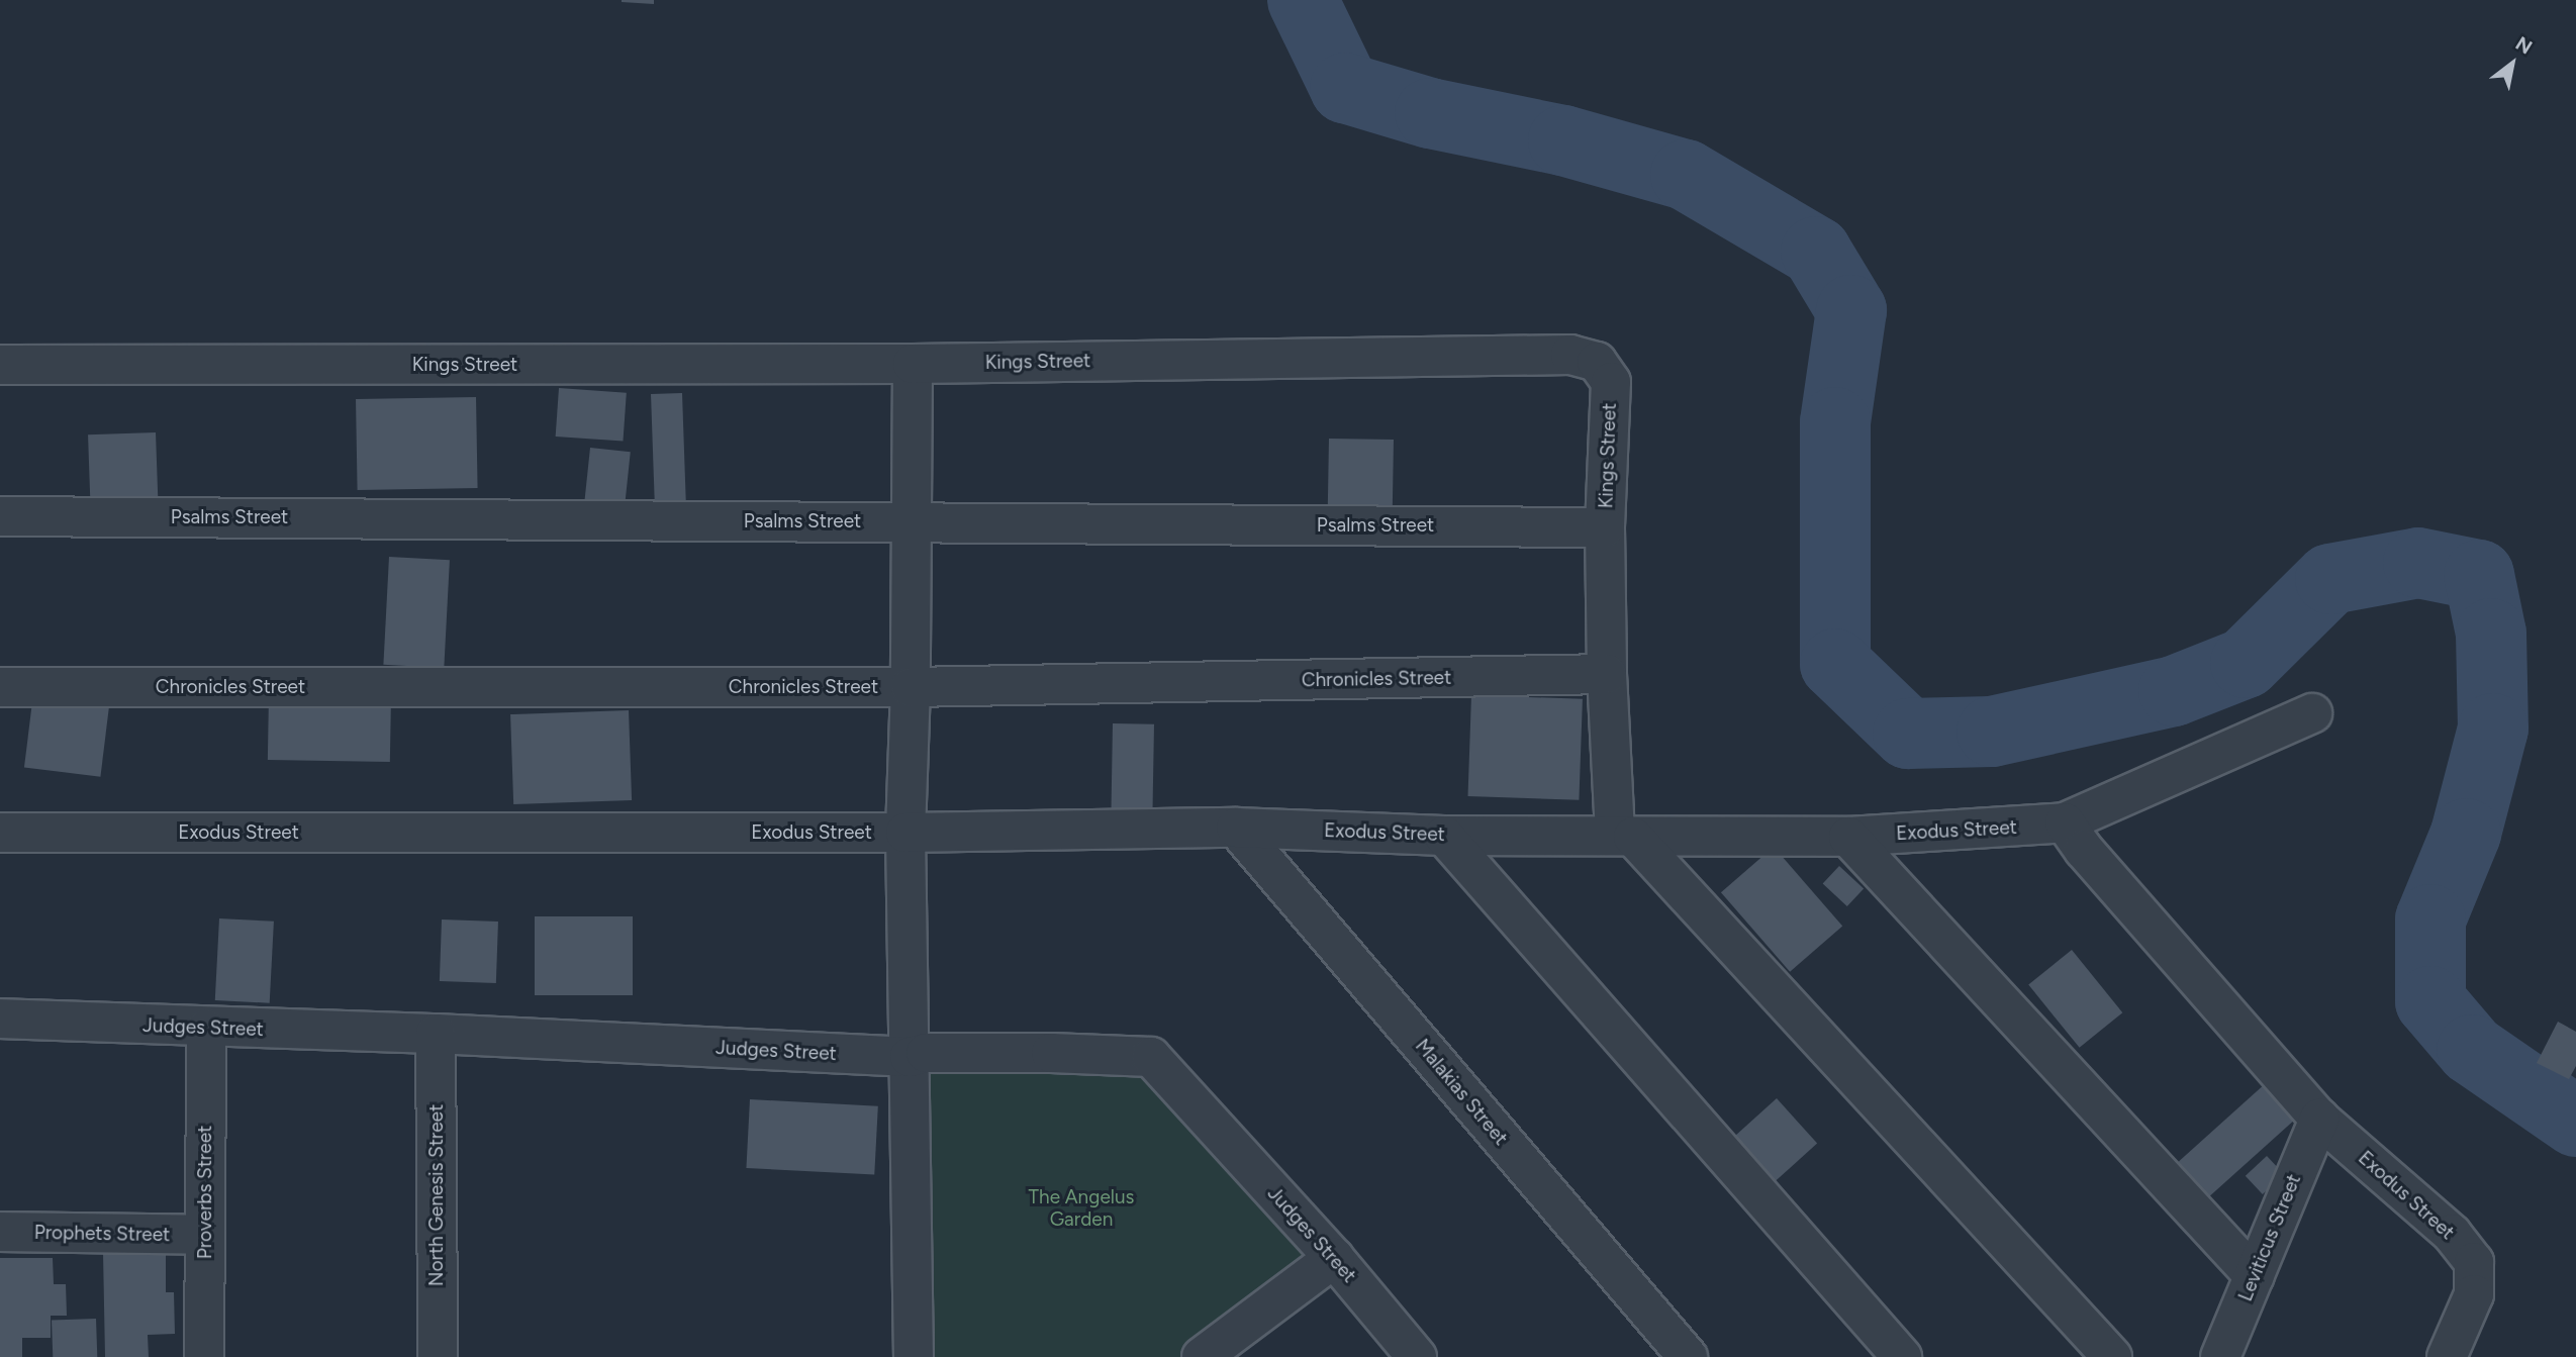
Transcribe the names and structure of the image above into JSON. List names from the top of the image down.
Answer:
{
  "streets": {
    "street": [
      "Kings Street",
      "Psalms Street",
      "Chronicles Street",
      "Exodus Street",
      "Judges Street",
      "Malakias Street",
      "Proverbs Street",
      "North Genesis Street",
      "Prophets Street",
      "Leviticus Street"
    ]
  },
  "crossings": [
    ["Kings Street", "Psalms Street"],
    ["Kings Street", "Chronicles Street"],
    ["Kings Street", "Exodus Street"],
    ["Exodus Street", "Malakias Street"],
    ["Exodus Street", "Leviticus Street"],
    ["Judges Street", "Proverbs Street"],
    ["Judges Street", "North Genesis Street"],
    ["Proverbs Street", "Prophets Street"]
  ],
  "parks": ["The Angelus Garden"],
  "north": "top right"
}
